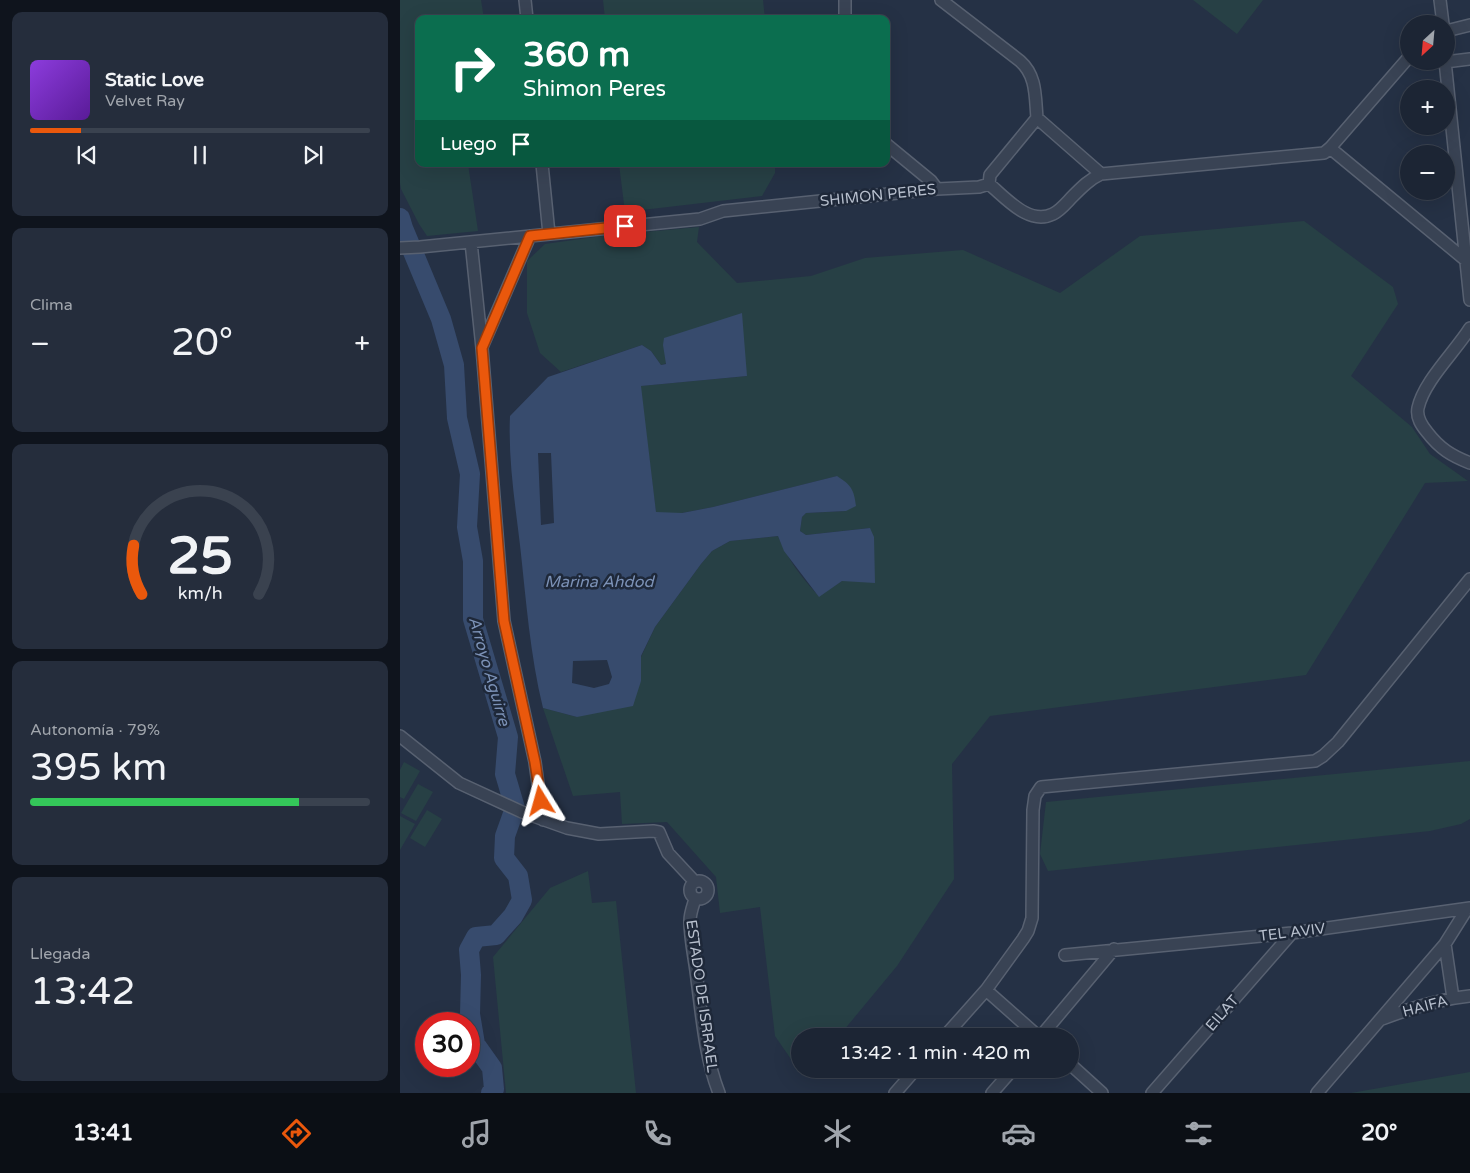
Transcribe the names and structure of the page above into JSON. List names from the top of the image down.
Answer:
{
  "streets": {
    "street": [
      "SHIMON PERES",
      "TEL AVIV",
      "ESTADO DE ISRRAEL",
      "HAIFA",
      "EILAT"
    ]
  },
  "crossings": [
    ["TEL AVIV", "EILAT"]
  ],
  "water": ["Marina Ahdod", "Arroyo Aguirre"],
  "north": "bottom left",
  "page": {
    "map_buttons": ["+", "−"],
    "turn": ["360 m", "Shimon Peres"],
    "song": ["Static Love", "Velvet Ray"],
    "then": "Luego",
    "tile": [
      "Clima",
      ["Autonomía · 79%", "395 km"],
      ["Llegada", "13:42"]
    ],
    "heat": ["−", "20°", "+"],
    "limit": "30",
    "trip": "13:42 · 1 min · 420 m",
    "tabs": ["13:41", "20°"],
    "gauge": ["25", "km/h"]
  }
}
